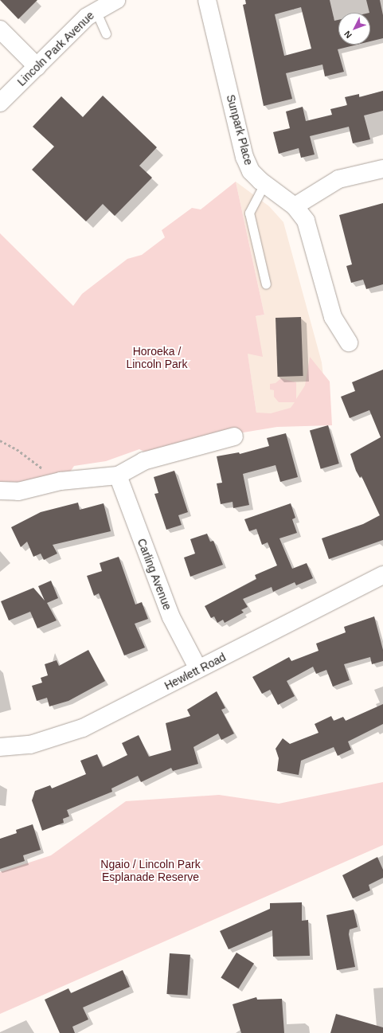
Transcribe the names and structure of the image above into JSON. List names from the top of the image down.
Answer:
{
  "streets": {
    "street": [
      "Lincoln Park Avenue",
      "Sunpark Place",
      "Carling Avenue",
      "Hewlett Road"
    ]
  },
  "crossings": [
    ["Carling Avenue", "Hewlett Road"]
  ],
  "parks": ["Horoeka / Lincoln Park", "Ngaio / Lincoln Park Esplanade Reserve"],
  "north": "bottom left"
}
